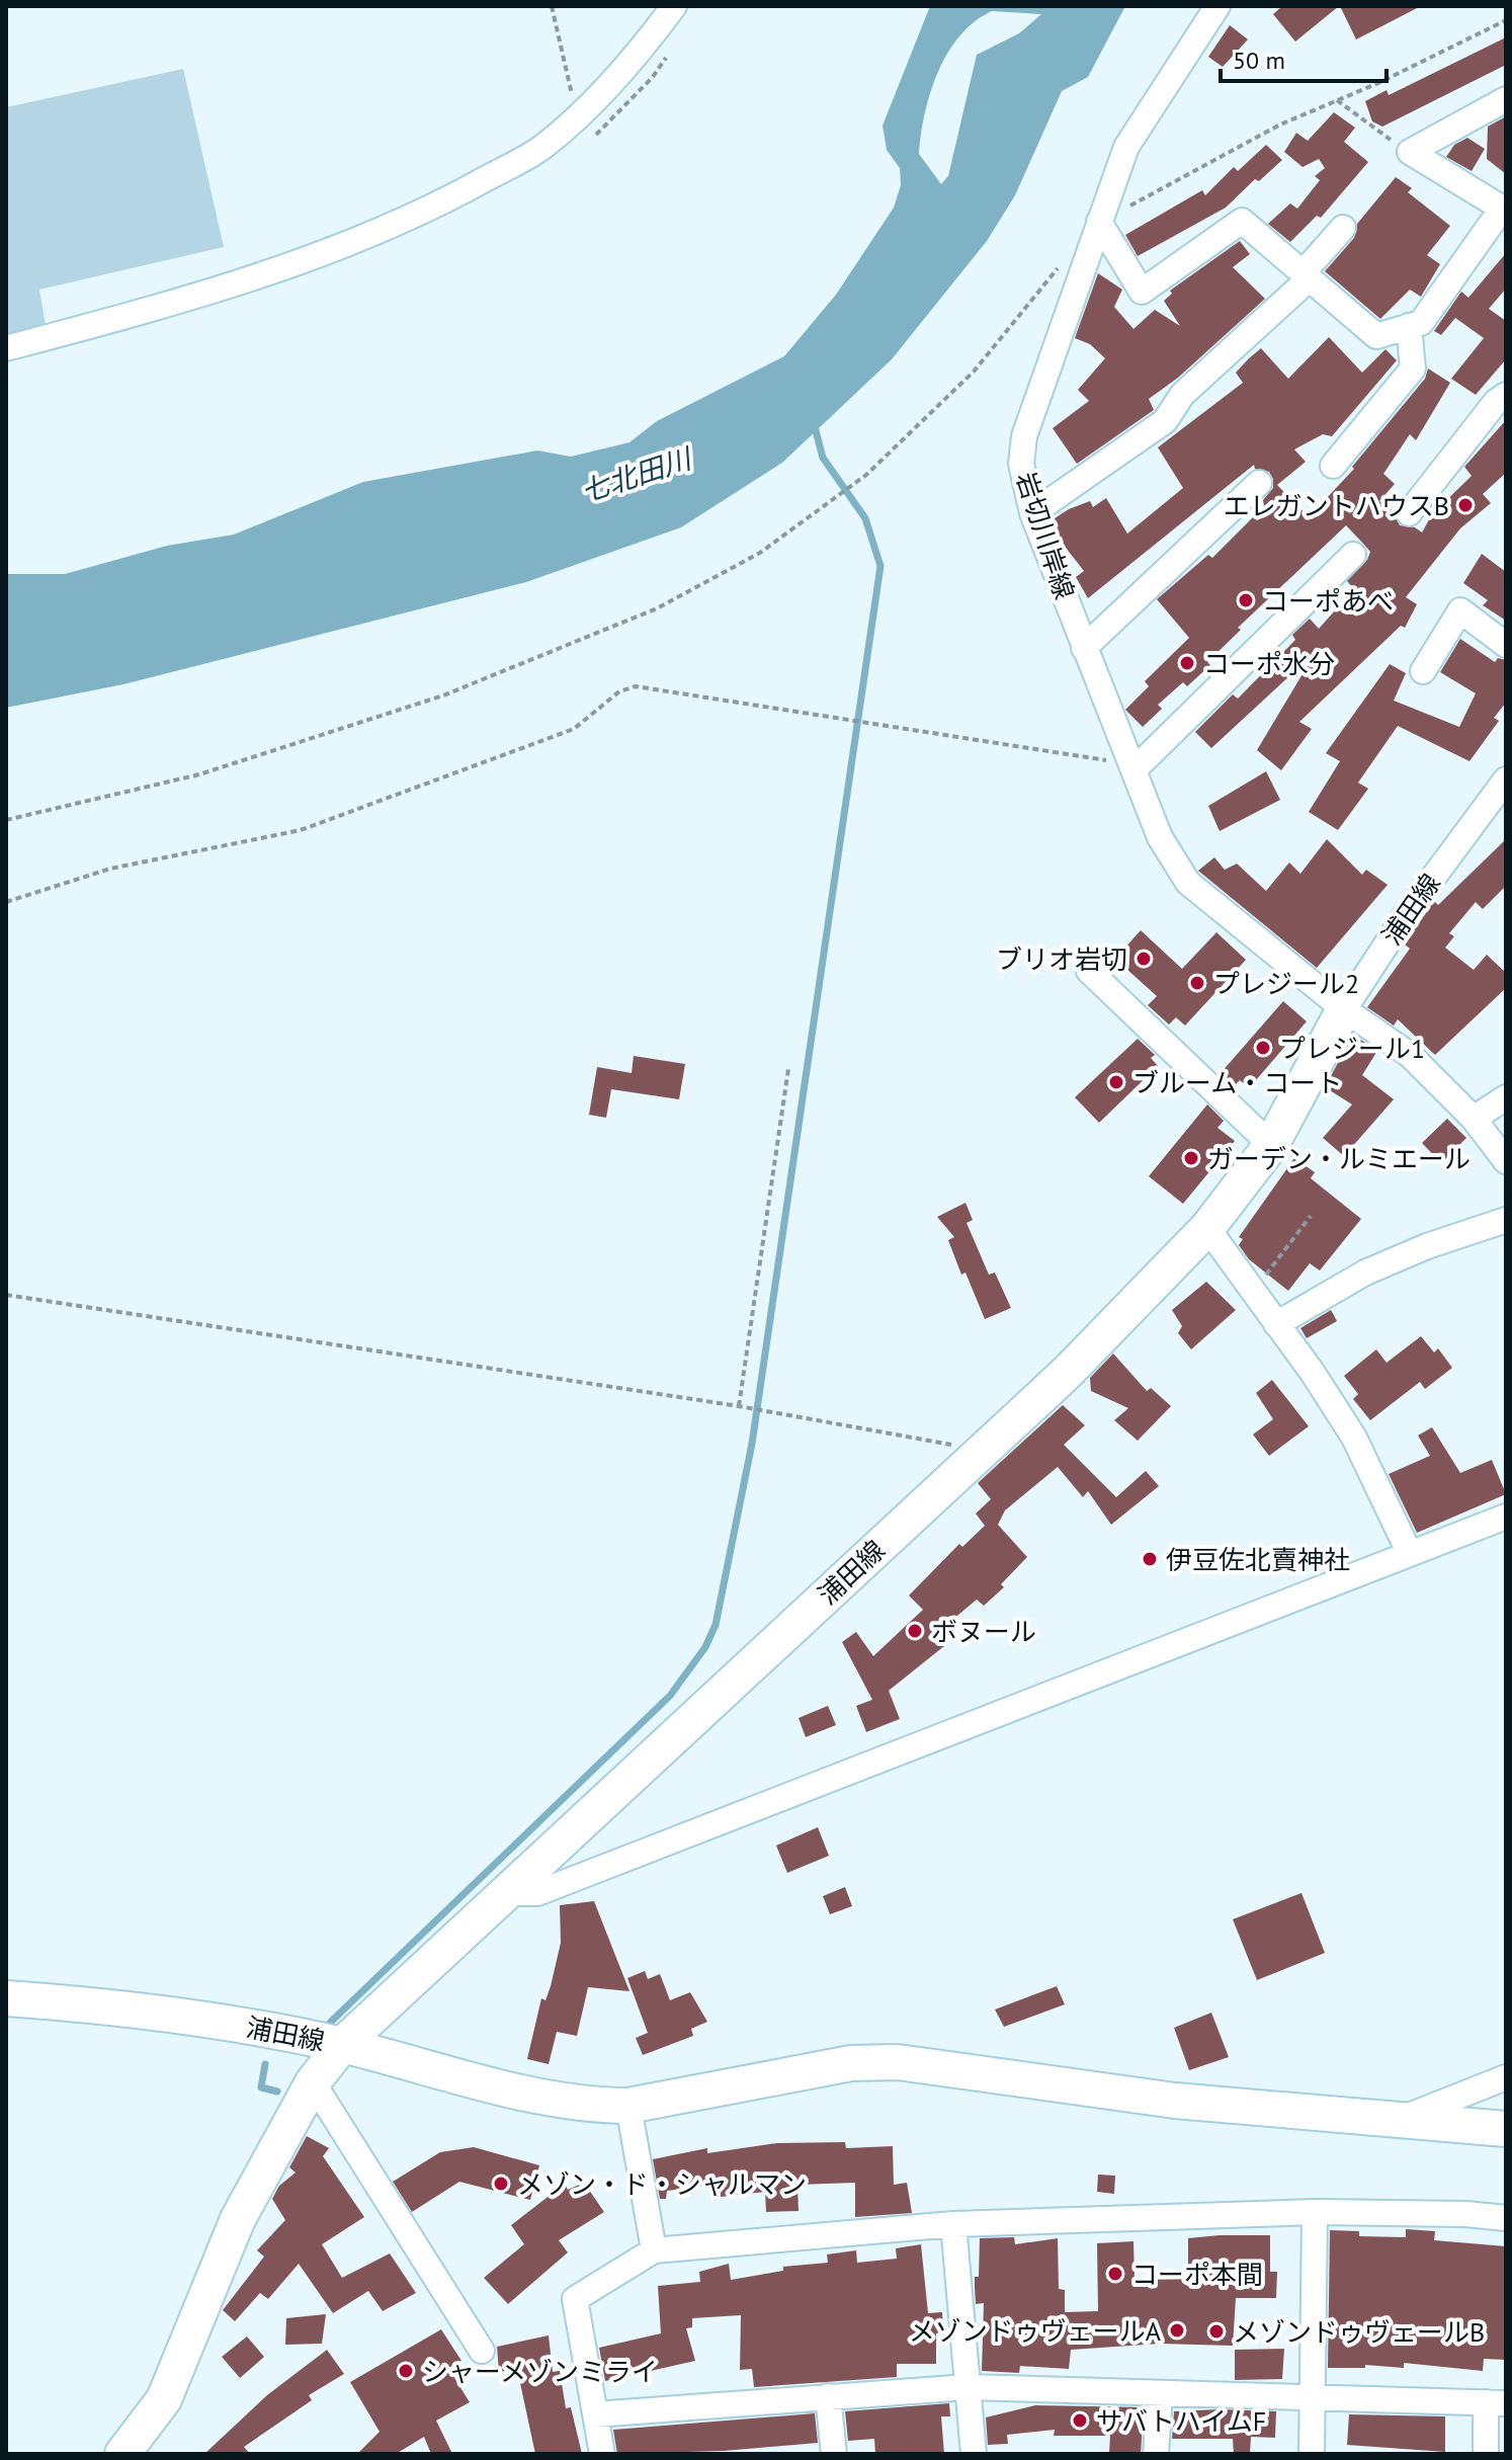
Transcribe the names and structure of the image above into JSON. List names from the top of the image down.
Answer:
{
  "streets": {
    "street": ["岩切川岸線", "浦田線"]
  },
  "crossings": [
    ["岩切川岸線", "浦田線"]
  ],
  "water": ["七北田川"],
  "places": [
    "エレガントハウスB",
    "コーポあべ",
    "コーポ水分",
    "ブリオ岩切",
    "プレジール2",
    "プレジール1",
    "ブルーム・コート",
    "ガーデン・ルミエール",
    "伊豆佐北賣神社",
    "ボヌール",
    "メゾン・ド・シャルマン",
    "コーポ本間",
    "メゾンドゥヴェールA",
    "メゾンドゥヴェールB",
    "シャーメゾンミライ",
    "サバトハイムF"
  ],
  "scale_bar": "50 m"
}
